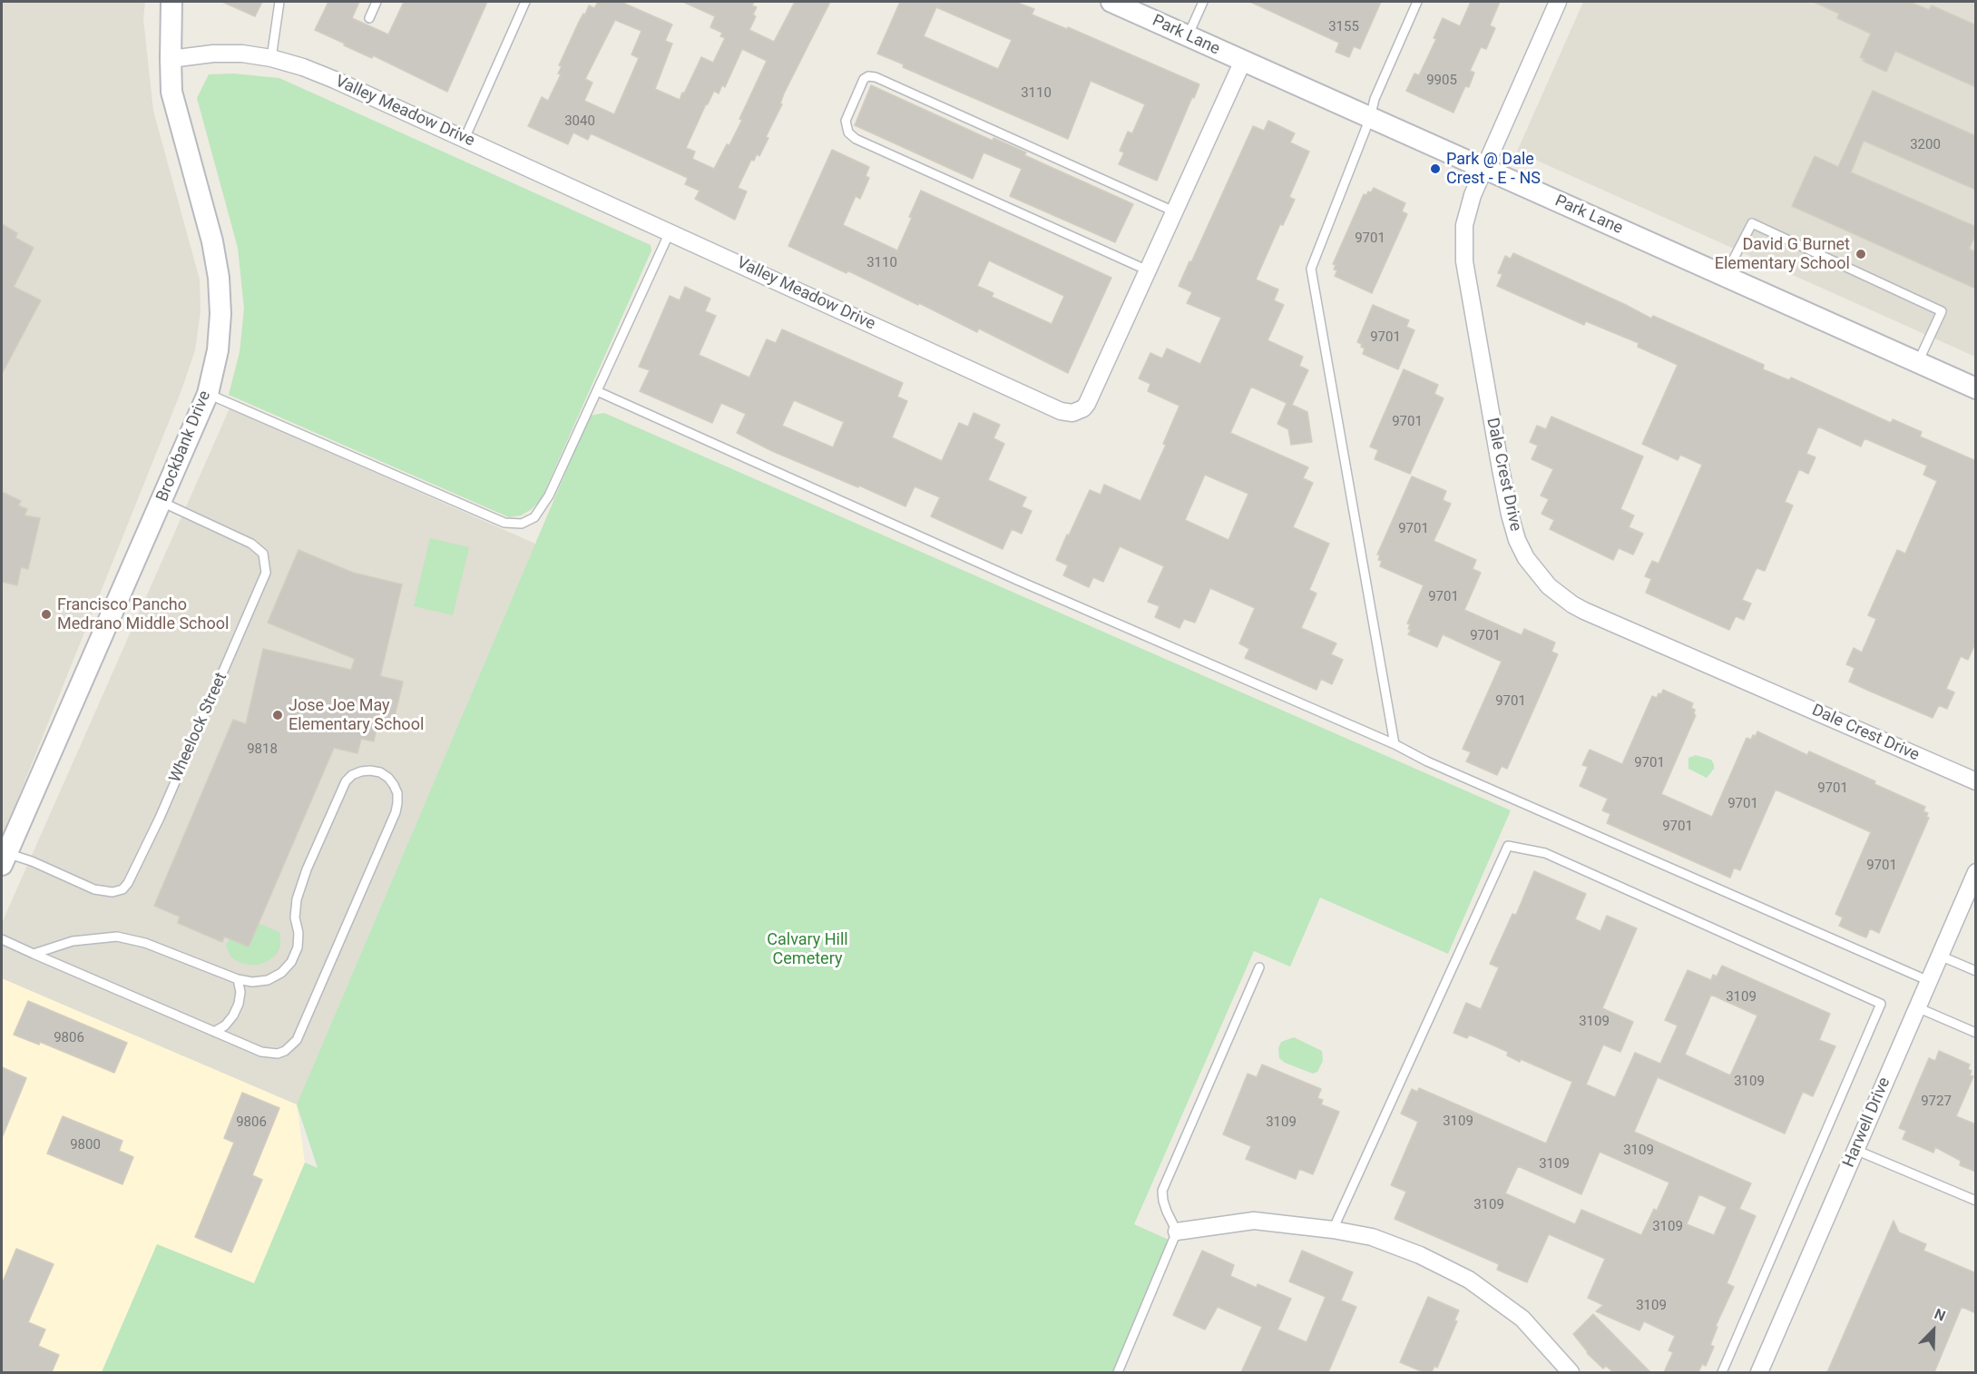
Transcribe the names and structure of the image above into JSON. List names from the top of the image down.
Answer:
{
  "streets": {
    "street": [
      "Park Lane",
      "Valley Meadow Drive",
      "Brockbank Drive",
      "Dale Crest Drive",
      "Harwell Drive"
    ],
    "lane": ["Wheelock Street"]
  },
  "crossings": [
    ["Park Lane", "Valley Meadow Drive"],
    ["Park Lane", "Dale Crest Drive"],
    ["Valley Meadow Drive", "Brockbank Drive"],
    ["Brockbank Drive", "Wheelock Street"]
  ],
  "parks": ["Calvary Hill Cemetery"],
  "places": [
    "Park @ Dale Crest - E - NS",
    "David G Burnet Elementary School",
    "Francisco Pancho Medrano Middle School",
    "Jose Joe May Elementary School"
  ],
  "house_numbers": [
    "3155",
    "9905",
    "3110",
    "3040",
    "3200",
    "9701",
    "3110",
    "9701",
    "9701",
    "9701",
    "9701",
    "9701",
    "9701",
    "9818",
    "9701",
    "9701",
    "9701",
    "9701",
    "9701",
    "3109",
    "3109",
    "9806",
    "3109",
    "9727",
    "3109",
    "9806",
    "3109",
    "9800",
    "3109",
    "3109",
    "3109",
    "3109",
    "3109"
  ],
  "north": "top right"
}
